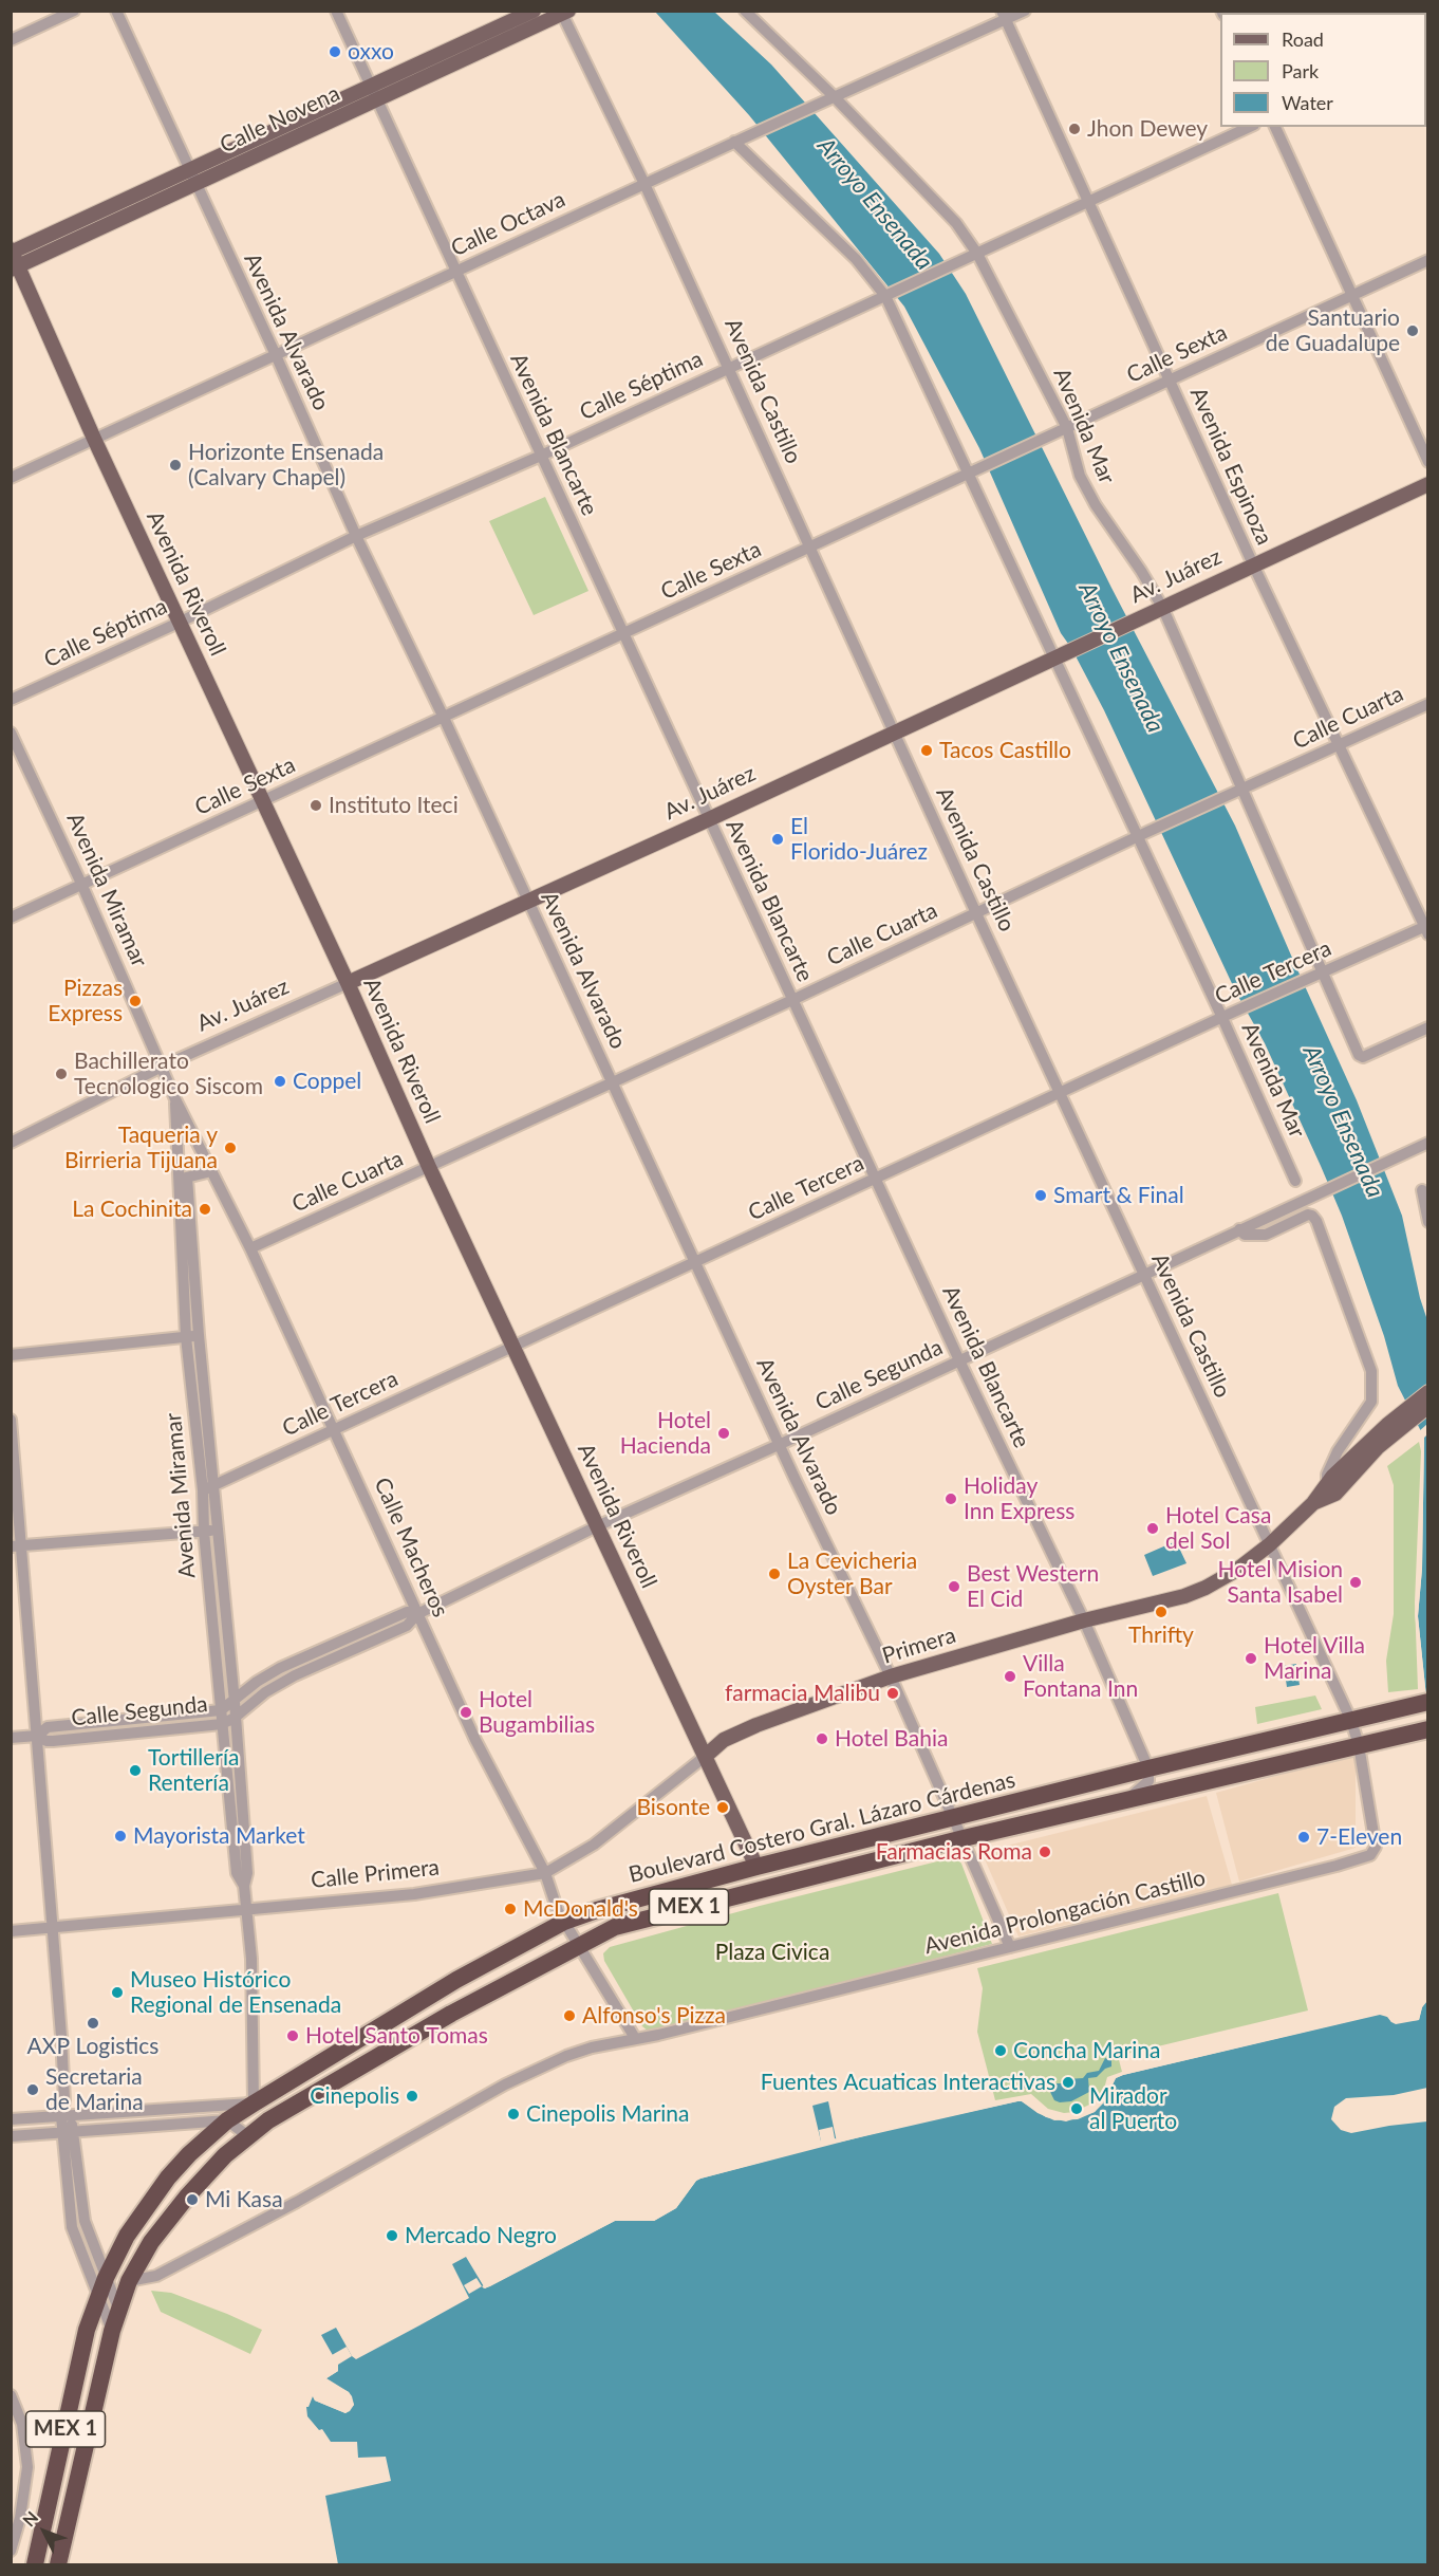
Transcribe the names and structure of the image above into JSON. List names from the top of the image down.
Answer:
{
  "streets": {
    "highway": ["Boulevard Costero Gral. Lázaro Cárdenas", "MEX 1"],
    "main road": [
      "Calle Novena",
      "Av. Juárez",
      "Avenida Riveroll",
      "Primera"
    ],
    "street": [
      "Calle Octava",
      "Avenida Alvarado",
      "Calle Sexta",
      "Calle Séptima",
      "Avenida Castillo",
      "Avenida Mar",
      "Avenida Blancarte",
      "Avenida Espinoza",
      "Calle Cuarta",
      "Avenida Miramar",
      "Calle Tercera",
      "Calle Segunda",
      "Calle Macheros",
      "Calle Primera",
      "Avenida Prolongación Castillo"
    ]
  },
  "crossings": [
    ["Calle Novena", "Avenida Alvarado"],
    ["Calle Novena", "Avenida Castillo"],
    ["Calle Novena", "Avenida Blancarte"],
    ["Calle Novena", "Avenida Riveroll"],
    ["Calle Octava", "Avenida Alvarado"],
    ["Calle Octava", "Avenida Castillo"],
    ["Calle Octava", "Avenida Mar"],
    ["Calle Octava", "Avenida Blancarte"],
    ["Calle Octava", "Avenida Espinoza"],
    ["Calle Octava", "Avenida Riveroll"],
    ["Avenida Alvarado", "Calle Sexta"],
    ["Avenida Alvarado", "Calle Séptima"],
    ["Avenida Alvarado", "Av. Juárez"],
    ["Avenida Alvarado", "Calle Cuarta"],
    ["Avenida Alvarado", "Calle Tercera"],
    ["Avenida Alvarado", "Calle Segunda"],
    ["Avenida Alvarado", "Primera"],
    ["Avenida Alvarado", "Boulevard Costero Gral. Lázaro Cárdenas"],
    ["Avenida Alvarado", "Avenida Prolongación Castillo"],
    ["Calle Sexta", "Avenida Castillo"],
    ["Calle Sexta", "Avenida Mar"],
    ["Calle Sexta", "Avenida Blancarte"],
    ["Calle Sexta", "Avenida Espinoza"],
    ["Calle Sexta", "Avenida Riveroll"],
    ["Calle Sexta", "Avenida Miramar"],
    ["Calle Séptima", "Avenida Castillo"],
    ["Calle Séptima", "Avenida Mar"],
    ["Calle Séptima", "Avenida Blancarte"],
    ["Calle Séptima", "Avenida Espinoza"],
    ["Calle Séptima", "Avenida Riveroll"],
    ["Avenida Castillo", "Av. Juárez"],
    ["Avenida Castillo", "Calle Cuarta"],
    ["Avenida Castillo", "Calle Tercera"],
    ["Avenida Castillo", "Calle Segunda"],
    ["Avenida Castillo", "Primera"],
    ["Avenida Castillo", "Boulevard Costero Gral. Lázaro Cárdenas"],
    ["Avenida Castillo", "Avenida Prolongación Castillo"],
    ["Avenida Mar", "Av. Juárez"],
    ["Avenida Mar", "Calle Cuarta"],
    ["Avenida Mar", "Calle Tercera"],
    ["Avenida Blancarte", "Av. Juárez"],
    ["Avenida Blancarte", "Calle Cuarta"],
    ["Avenida Blancarte", "Calle Tercera"],
    ["Avenida Blancarte", "Calle Segunda"],
    ["Avenida Blancarte", "Primera"],
    ["Avenida Blancarte", "Boulevard Costero Gral. Lázaro Cárdenas"],
    ["Avenida Espinoza", "Av. Juárez"],
    ["Avenida Espinoza", "Calle Cuarta"],
    ["Avenida Espinoza", "Calle Tercera"],
    ["Av. Juárez", "Avenida Riveroll"],
    ["Av. Juárez", "Avenida Miramar"],
    ["Av. Juárez", "Calle Macheros"],
    ["Avenida Riveroll", "Calle Cuarta"],
    ["Avenida Riveroll", "Calle Tercera"],
    ["Avenida Riveroll", "Calle Segunda"],
    ["Avenida Riveroll", "Primera"],
    ["Avenida Riveroll", "Boulevard Costero Gral. Lázaro Cárdenas"],
    ["Avenida Riveroll", "Calle Primera"],
    ["Calle Cuarta", "Calle Macheros"],
    ["Avenida Miramar", "Calle Tercera"],
    ["Avenida Miramar", "Calle Segunda"],
    ["Avenida Miramar", "Calle Macheros"],
    ["Avenida Miramar", "Boulevard Costero Gral. Lázaro Cárdenas"],
    ["Avenida Miramar", "Calle Primera"],
    ["Calle Tercera", "Calle Macheros"],
    ["Calle Segunda", "Calle Macheros"],
    ["Calle Macheros", "Boulevard Costero Gral. Lázaro Cárdenas"],
    ["Calle Macheros", "Calle Primera"],
    ["Calle Macheros", "Avenida Prolongación Castillo"],
    ["Primera", "Calle Primera"],
    ["Boulevard Costero Gral. Lázaro Cárdenas", "MEX 1"],
    ["Boulevard Costero Gral. Lázaro Cárdenas", "Avenida Prolongación Castillo"]
  ],
  "water": ["Arroyo Ensenada"],
  "parks": ["Plaza Civica"],
  "places": [
    "oxxo",
    "Jhon Dewey",
    "Santuario de Guadalupe",
    "Horizonte Ensenada (Calvary Chapel)",
    "Tacos Castillo",
    "Instituto Iteci",
    "El Florido-Juárez",
    "Pizzas Express",
    "Bachillerato Tecnologico Siscom",
    "Coppel",
    "Taqueria y Birrieria Tijuana",
    "Smart & Final",
    "La Cochinita",
    "Hotel Hacienda",
    "Holiday Inn Express",
    "Hotel Casa del Sol",
    "La Cevicheria Oyster Bar",
    "Hotel Mision Santa Isabel",
    "Best Western El Cid",
    "Thrifty",
    "Hotel Villa Marina",
    "Villa Fontana Inn",
    "farmacia Malibu",
    "Hotel Bugambilias",
    "Hotel Bahia",
    "Tortillería Rentería",
    "Bisonte",
    "Mayorista Market",
    "7-Eleven",
    "Farmacias Roma",
    "McDonald's",
    "Museo Histórico Regional de Ensenada",
    "Alfonso's Pizza",
    "AXP Logistics",
    "Hotel Santo Tomas",
    "Concha Marina",
    "Fuentes Acuaticas Interactivas",
    "Secretaria de Marina",
    "Cinepolis",
    "Mirador al Puerto",
    "Cinepolis Marina",
    "Mi Kasa",
    "Mercado Negro"
  ],
  "legend": ["Road", "Park", "Water"],
  "north": "top left"
}
